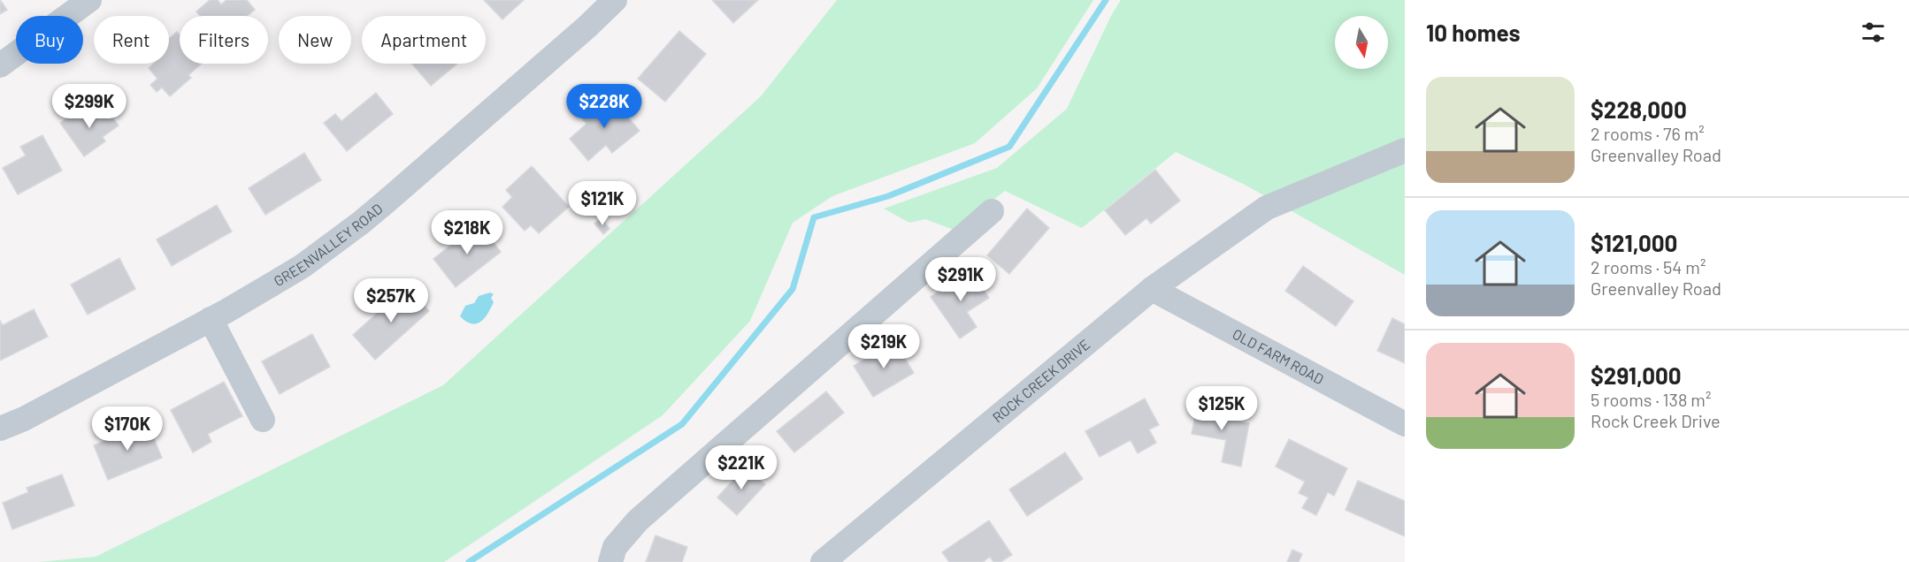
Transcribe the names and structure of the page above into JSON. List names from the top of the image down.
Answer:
{
  "streets": {
    "street": ["GREENVALLEY ROAD", "OLD FARM ROAD", "ROCK CREEK DRIVE"]
  },
  "crossings": [
    ["OLD FARM ROAD", "ROCK CREEK DRIVE"]
  ],
  "north": "bottom",
  "page": {
    "heading": "10 homes",
    "chip": [
      "Buy",
      "Rent",
      "Filters",
      "New",
      "Apartment"
    ],
    "list": [
      {
        "name": "$228,000",
        "note": "2 rooms · 76 m² · Greenvalley Road"
      },
      {
        "name": "$121,000",
        "note": "2 rooms · 54 m² · Greenvalley Road"
      },
      {
        "name": "$291,000",
        "note": "5 rooms · 138 m² · Rock Creek Drive"
      }
    ],
    "price": [
      "$299K",
      "$228K",
      "$121K",
      "$218K",
      "$291K",
      "$257K",
      "$219K",
      "$125K",
      "$170K",
      "$221K"
    ]
  }
}
